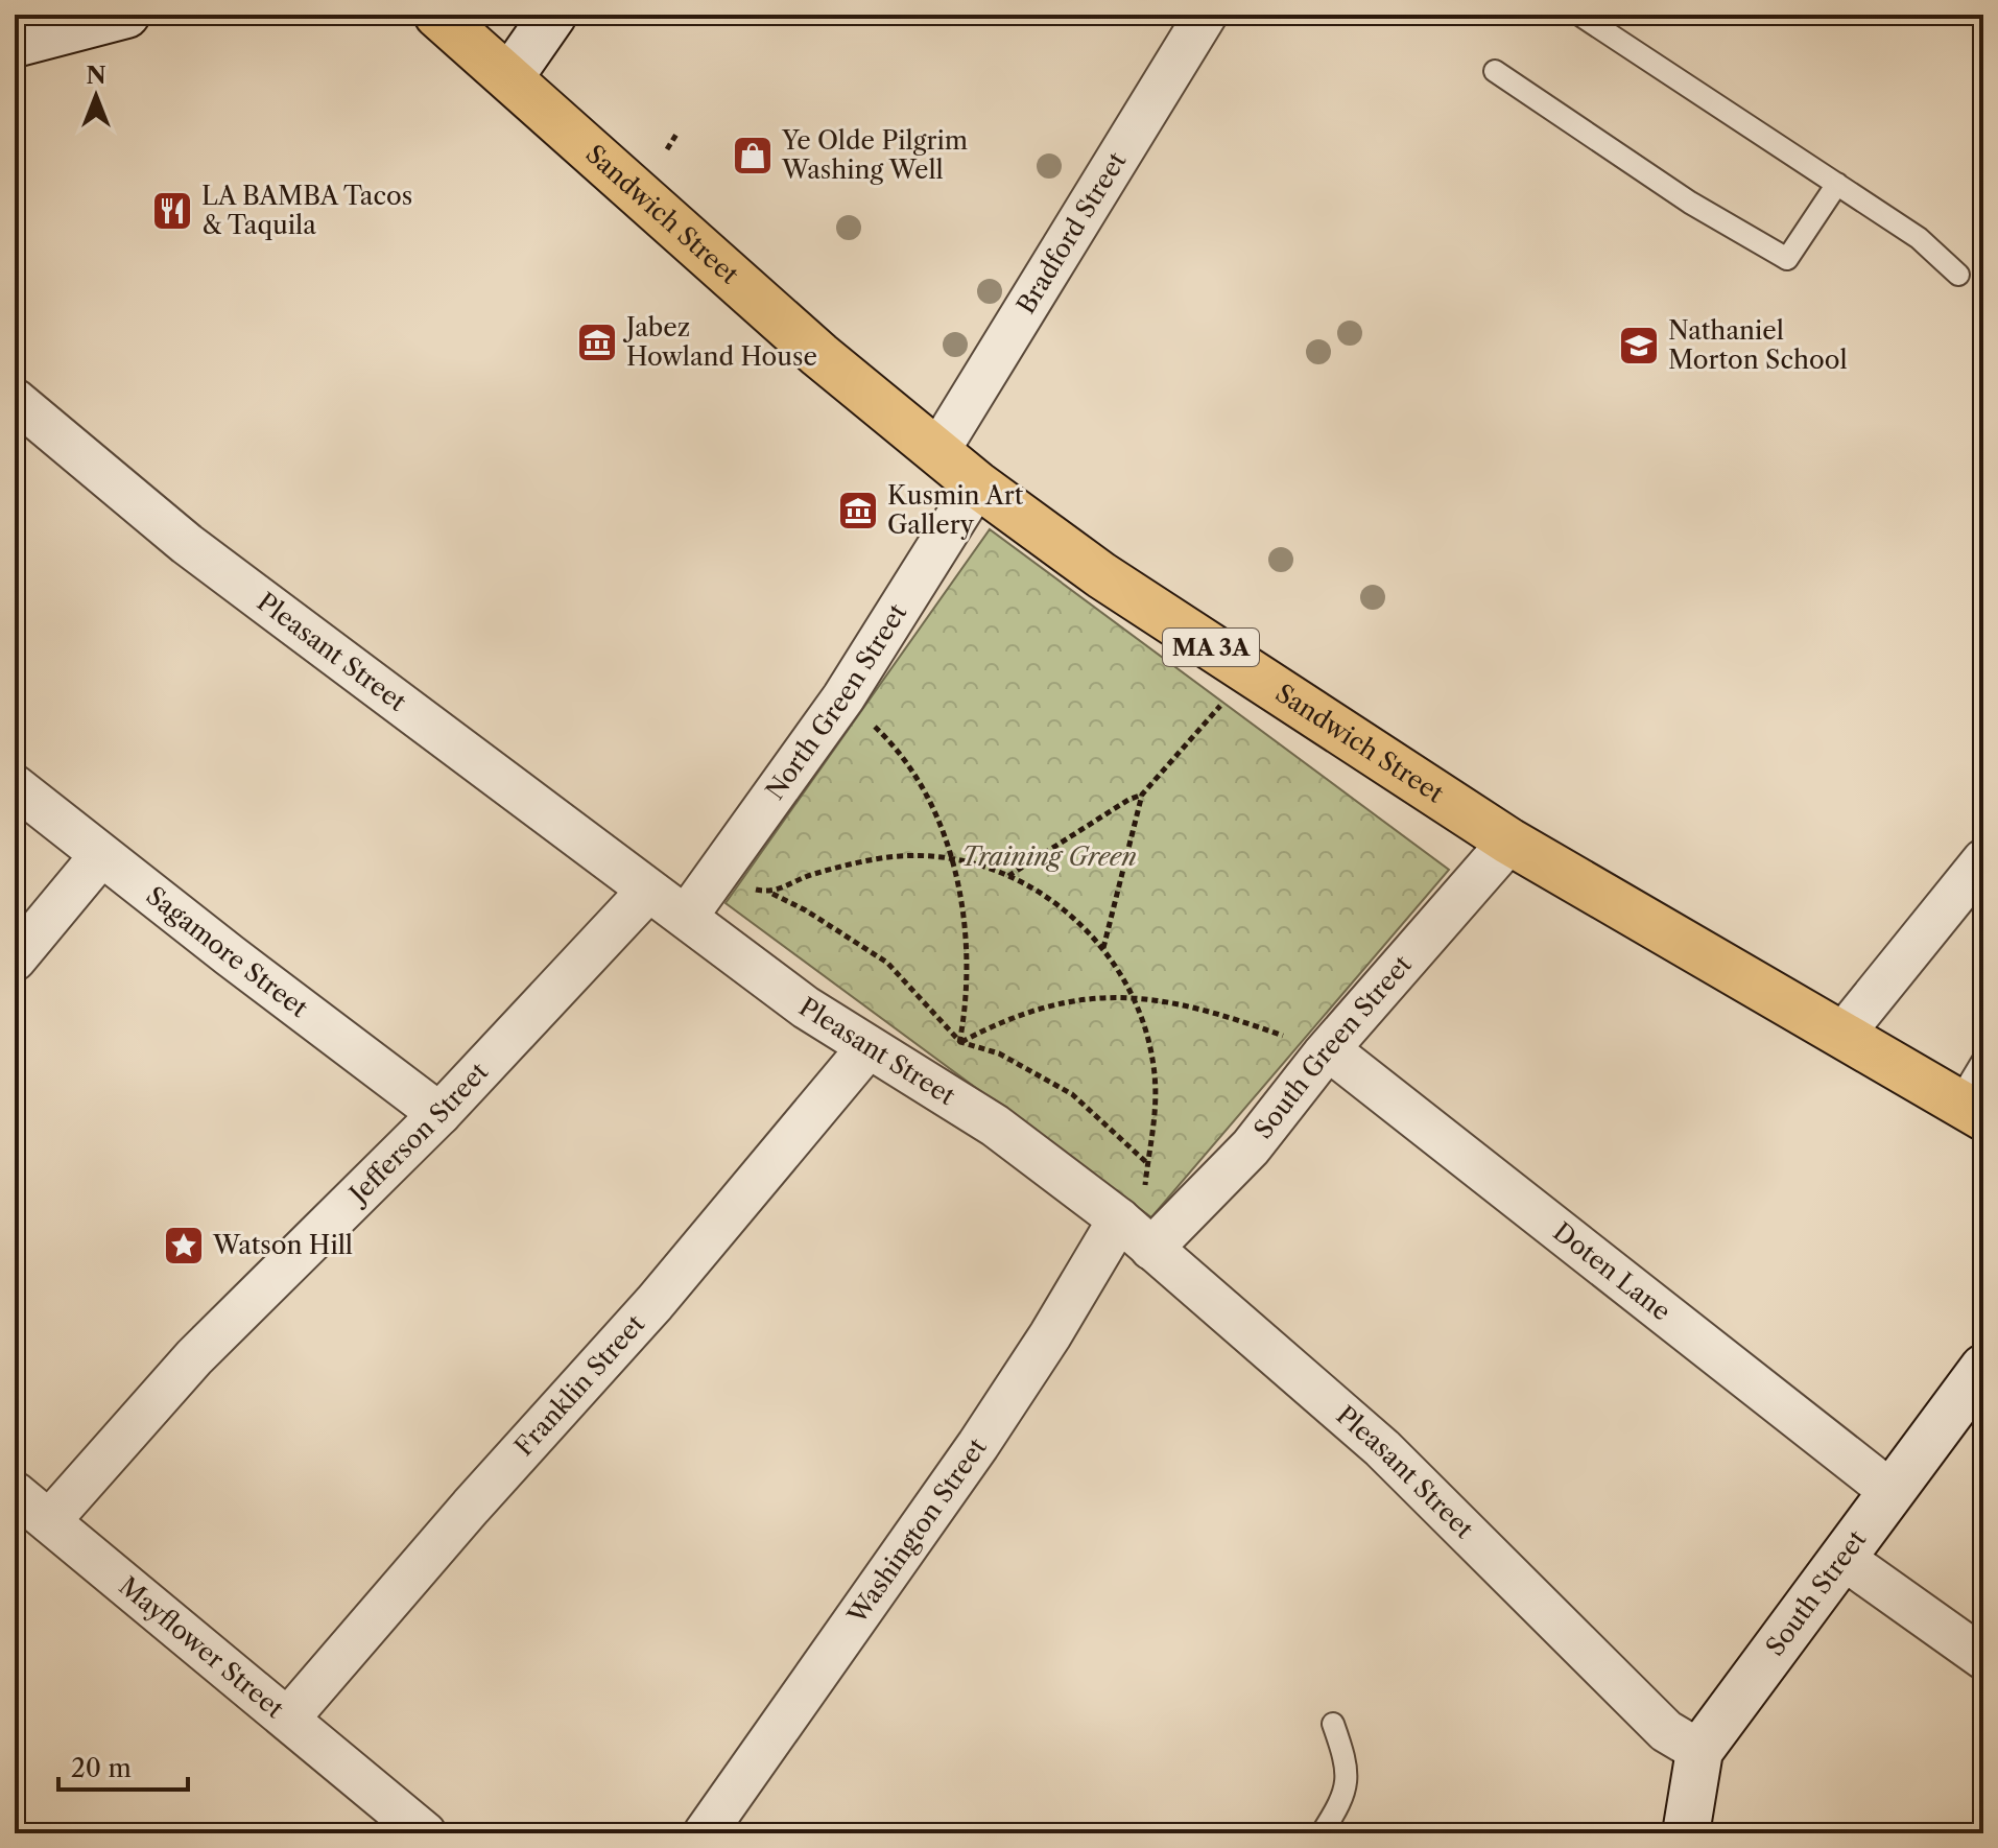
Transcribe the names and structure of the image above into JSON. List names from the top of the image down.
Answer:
{
  "streets": {
    "main road": ["Sandwich Street", "MA 3A"],
    "street": [
      "Bradford Street",
      "Pleasant Street",
      "North Green Street",
      "Sagamore Street",
      "South Green Street",
      "Jefferson Street",
      "Doten Lane",
      "Franklin Street",
      "Washington Street",
      "South Street",
      "Mayflower Street"
    ]
  },
  "crossings": [
    ["Sandwich Street", "Bradford Street"],
    ["Sandwich Street", "North Green Street"],
    ["Sandwich Street", "South Green Street"],
    ["Pleasant Street", "North Green Street"],
    ["Pleasant Street", "South Green Street"],
    ["Pleasant Street", "Jefferson Street"],
    ["Pleasant Street", "Franklin Street"],
    ["Pleasant Street", "Washington Street"],
    ["Pleasant Street", "South Street"],
    ["Sagamore Street", "Jefferson Street"],
    ["South Green Street", "Doten Lane"],
    ["Jefferson Street", "Mayflower Street"],
    ["Doten Lane", "South Street"],
    ["Franklin Street", "Mayflower Street"]
  ],
  "parks": ["Training Green"],
  "places": {
    "shop": ["Ye Olde Pilgrim Washing Well"],
    "restaurant": ["LA BAMBA Tacos & Taquila"],
    "museum": ["Jabez Howland House", "Kusmin Art Gallery"],
    "school or university": ["Nathaniel Morton School"],
    "place": ["Watson Hill"]
  },
  "scale_bar": "20 m",
  "north": "top"
}
